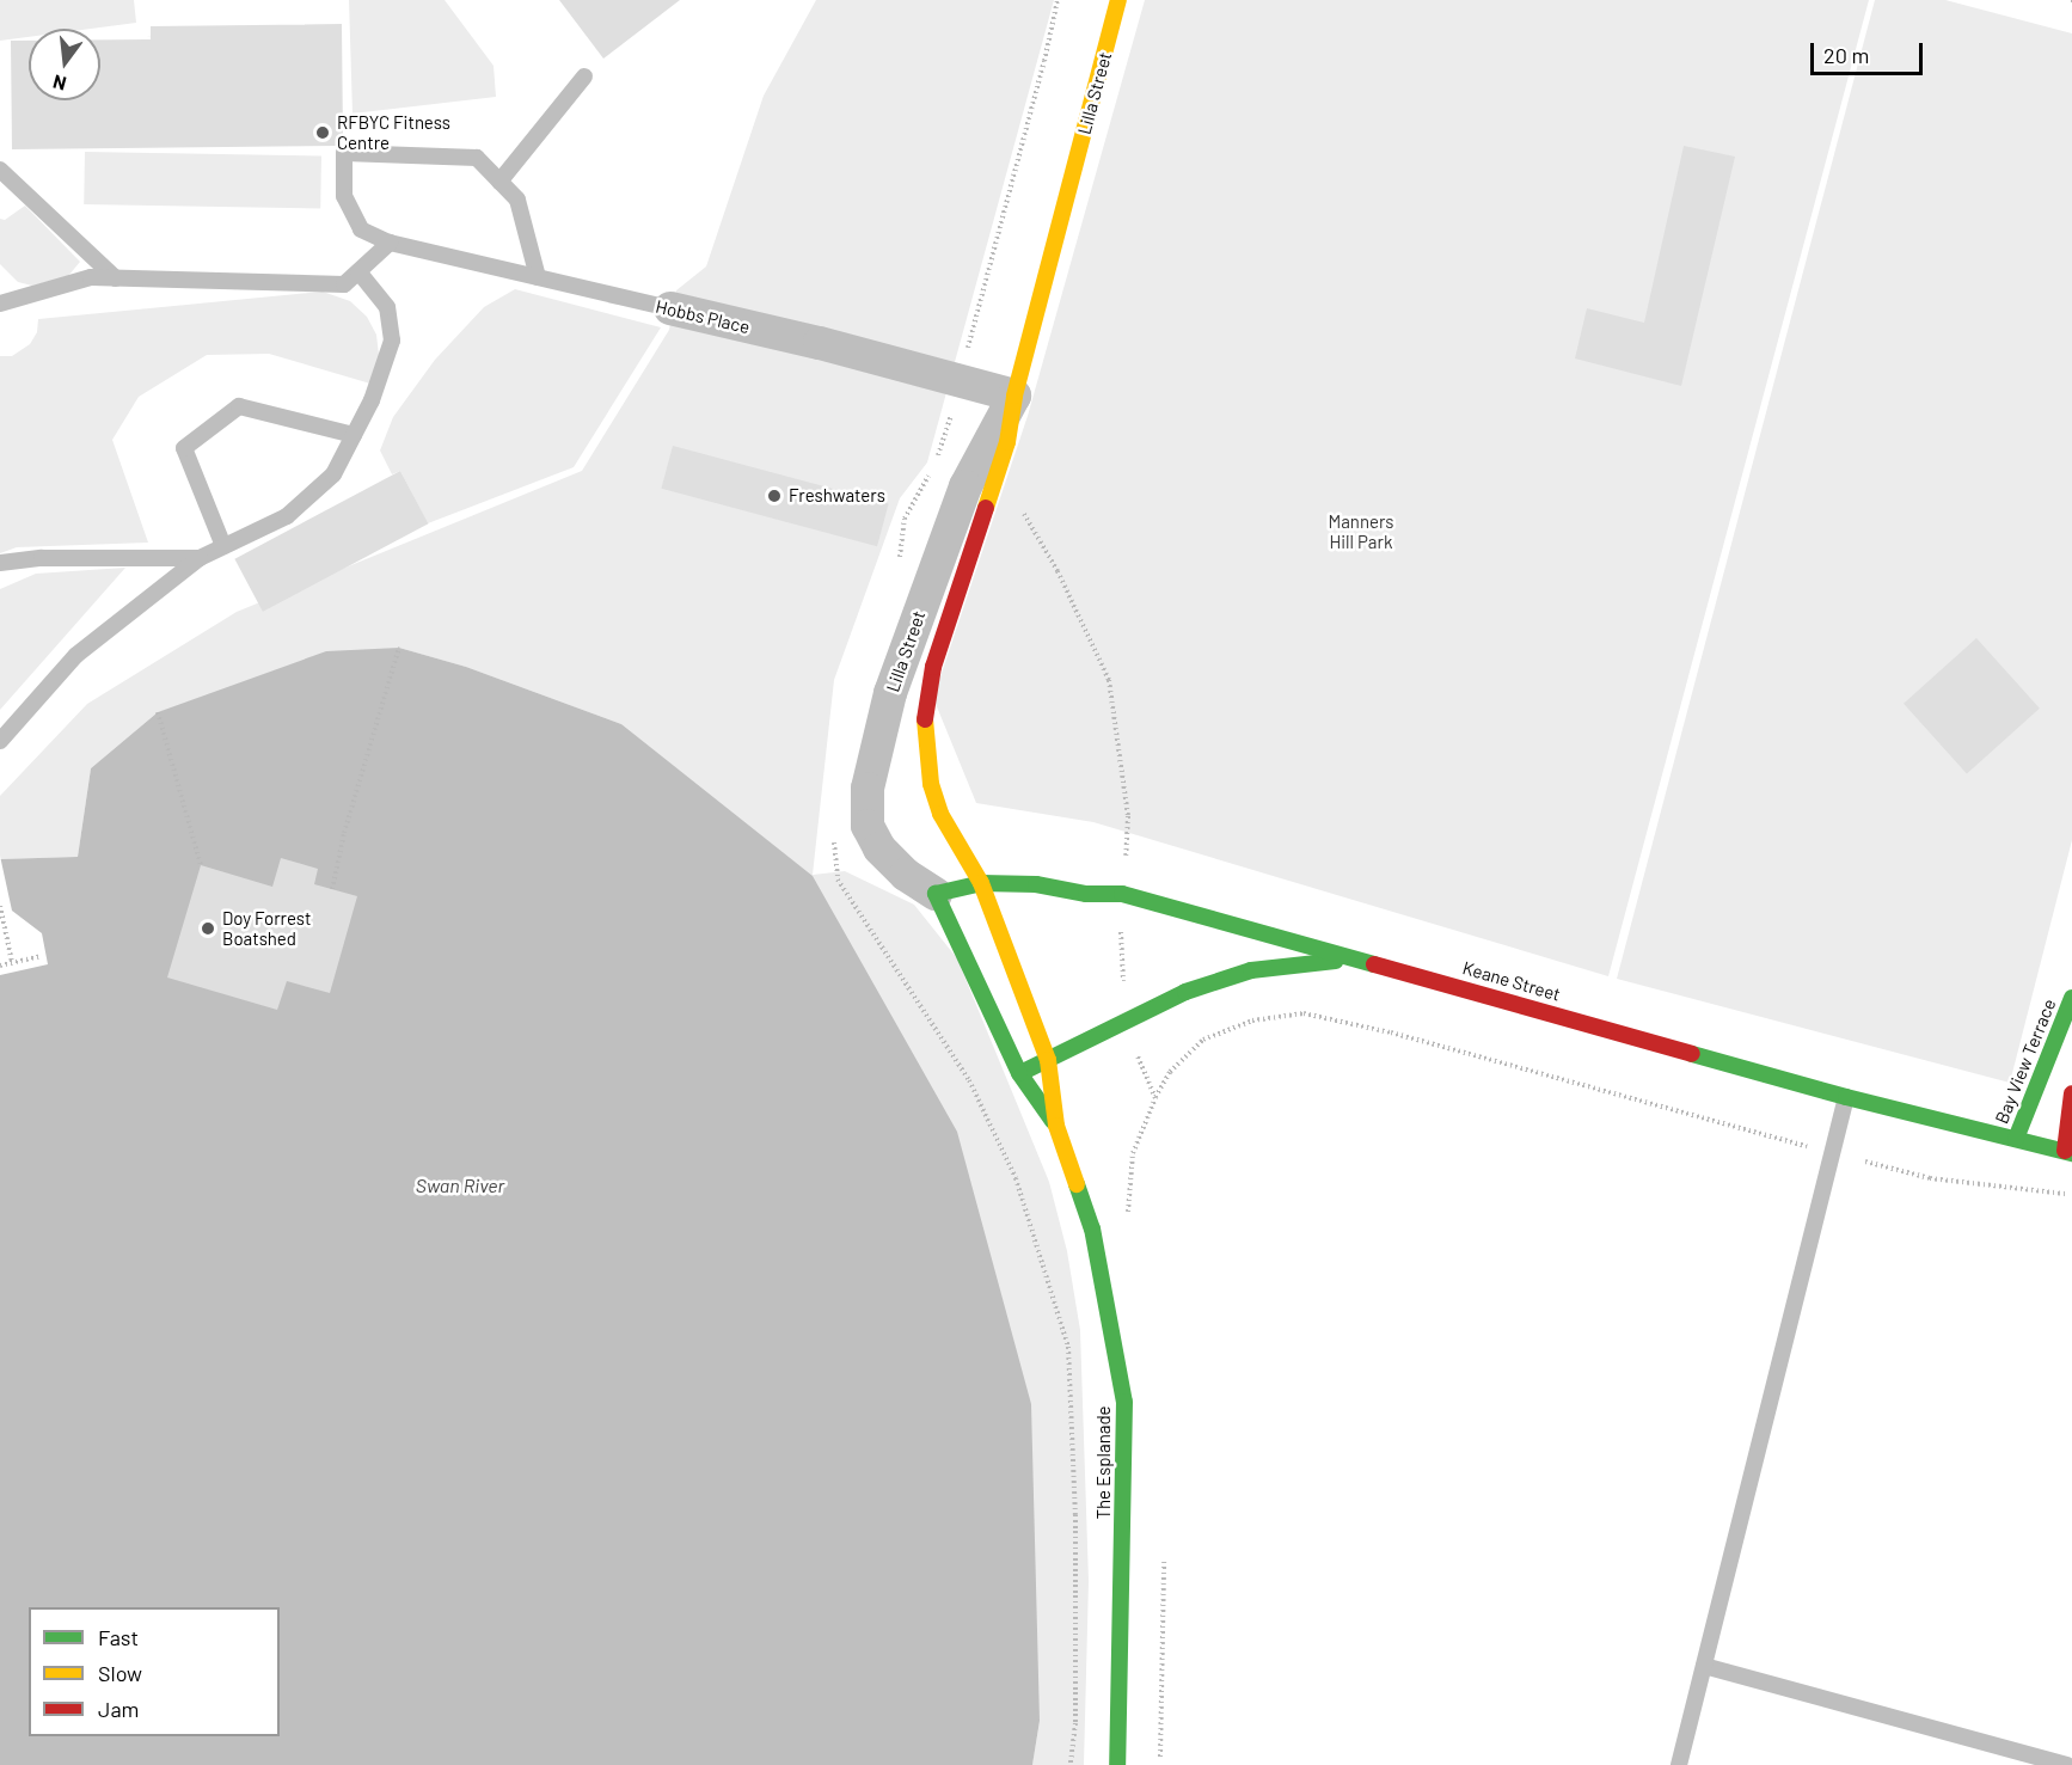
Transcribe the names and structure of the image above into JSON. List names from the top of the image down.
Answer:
{
  "streets": {
    "street": [
      "Lilla Street",
      "Hobbs Place",
      "Keane Street",
      "Bay View Terrace",
      "The Esplanade"
    ]
  },
  "crossings": [
    ["Lilla Street", "Hobbs Place"],
    ["Lilla Street", "Keane Street"],
    ["Lilla Street", "The Esplanade"],
    ["Keane Street", "Bay View Terrace"],
    ["Keane Street", "The Esplanade"]
  ],
  "water": ["Swan River"],
  "parks": ["Manners Hill Park"],
  "places": ["RFBYC Fitness Centre", "Freshwaters", "Doy Forrest Boatshed"],
  "legend": ["Fast", "Slow", "Jam"],
  "scale_bar": "20 m",
  "north": "bottom"
}
